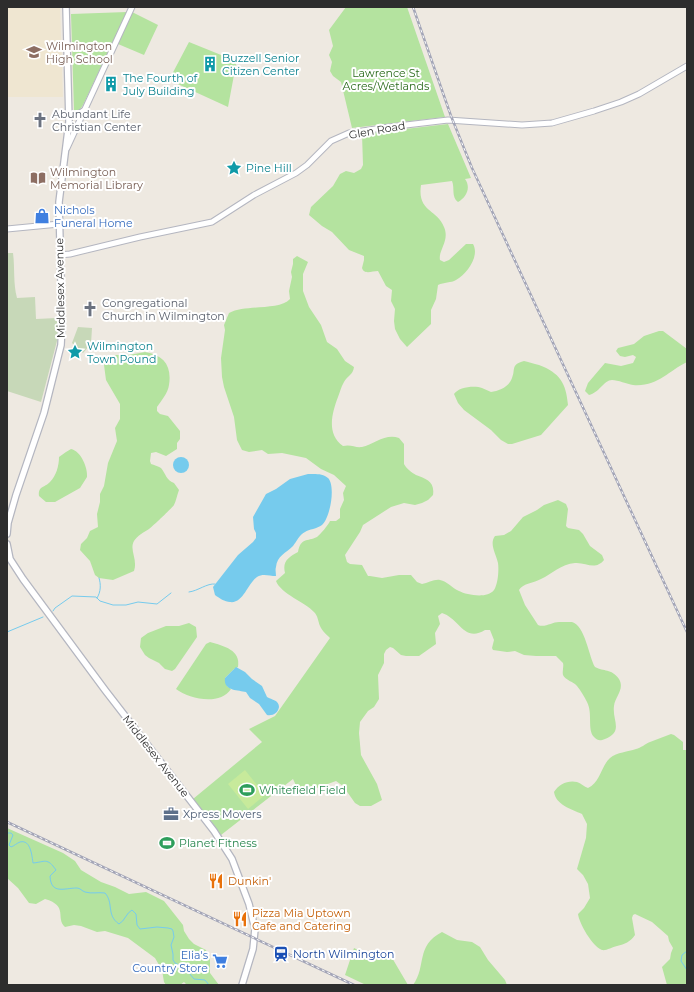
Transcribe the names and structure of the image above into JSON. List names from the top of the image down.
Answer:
{
  "streets": {
    "main road": ["Middlesex Avenue"],
    "street": ["Glen Road"]
  },
  "crossings": [
    ["Glen Road", "Middlesex Avenue"]
  ],
  "parks": ["Lawrence St Acres/Wetlands"],
  "places": {
    "school or university": ["Wilmington High School"],
    "building": ["Buzzell Senior Citizen Center", "The Fourth of July Building"],
    "church": ["Abundant Life Christian Center", "Congregational Church in Wilmington"],
    "place": ["Pine Hill", "Wilmington Town Pound"],
    "library": ["Wilmington Memorial Library"],
    "shop": ["Nichols Funeral Home"],
    "sports": ["Whitefield Field", "Planet Fitness"],
    "office": ["Xpress Movers"],
    "restaurant": ["Dunkin'", "Pizza Mia Uptown Cafe and Catering"],
    "station": ["North Wilmington"],
    "supermarket": ["Elia's Country Store"]
  }
}
